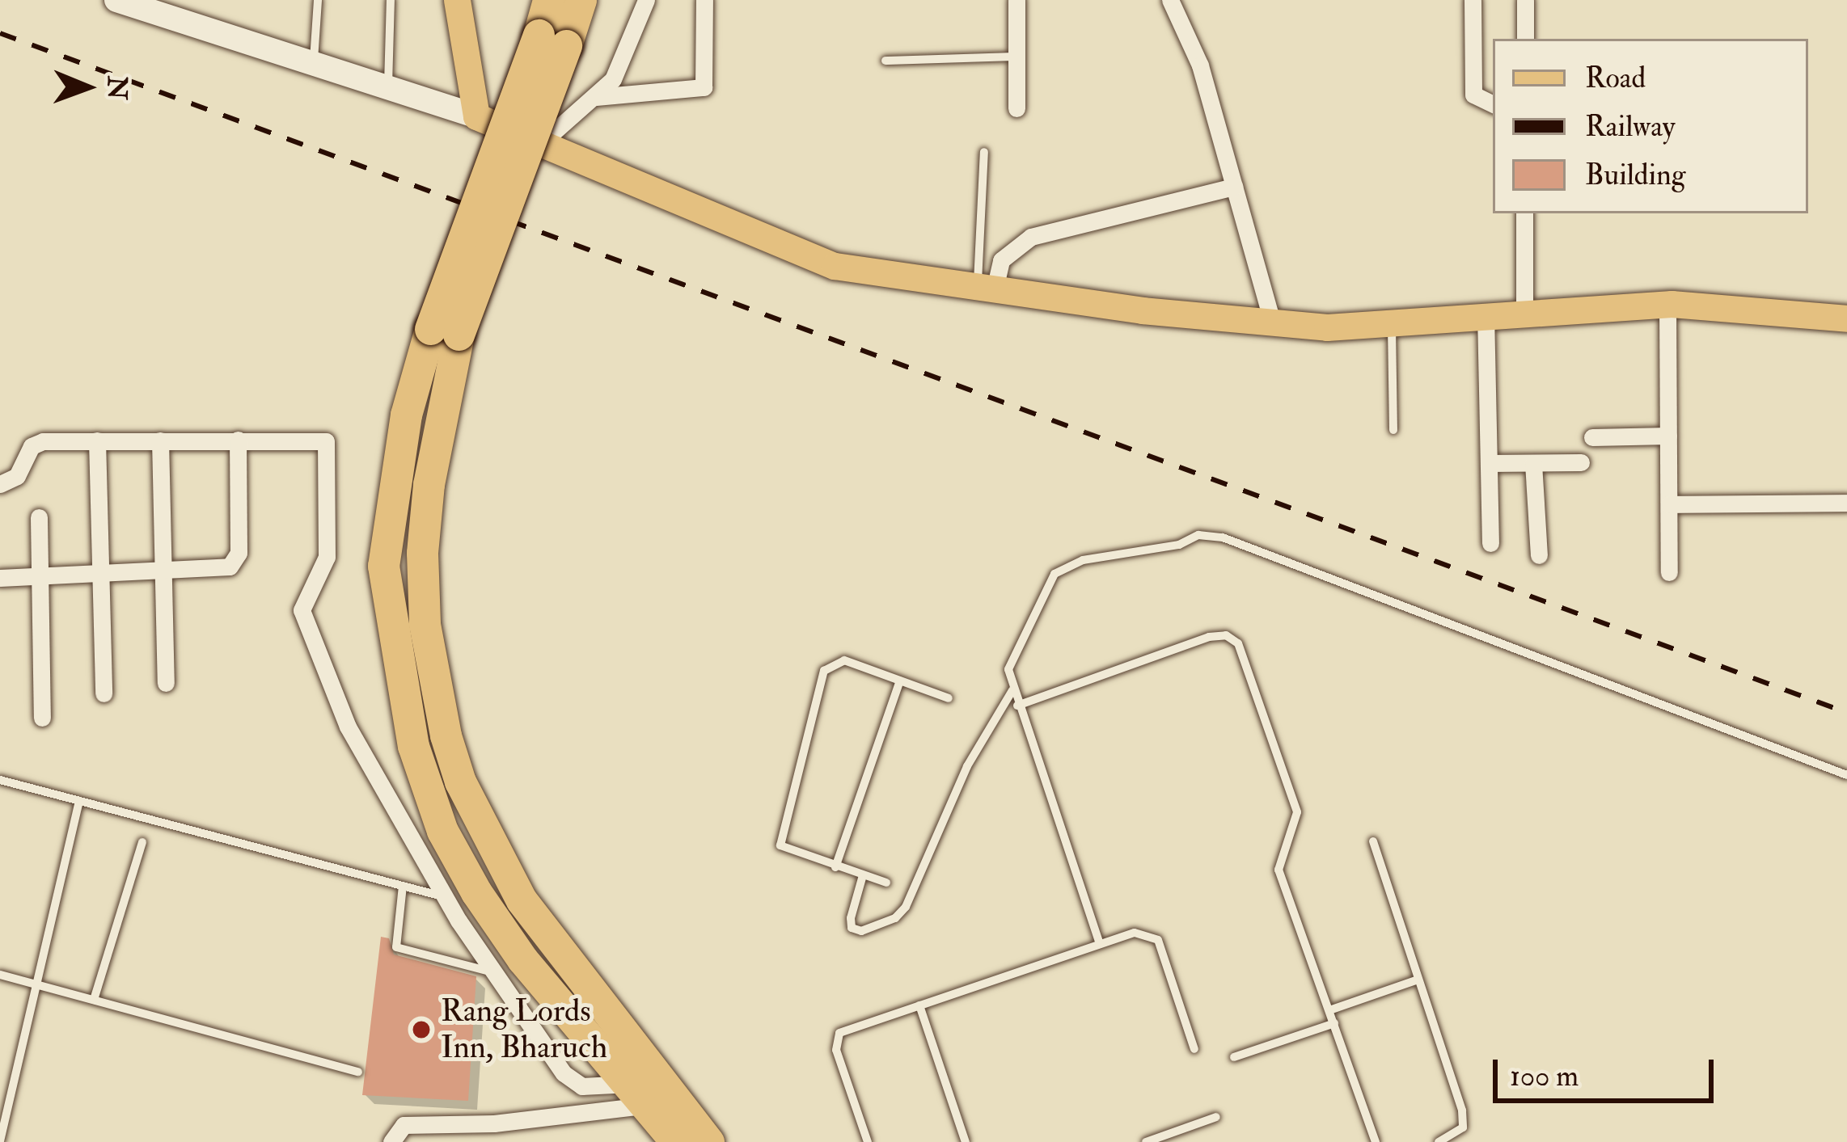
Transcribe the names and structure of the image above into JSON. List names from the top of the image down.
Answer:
{
  "places": ["Rang Lords Inn, Bharuch"],
  "legend": ["Road", "Railway", "Building"],
  "scale_bar": "100 m",
  "north": "right"
}
